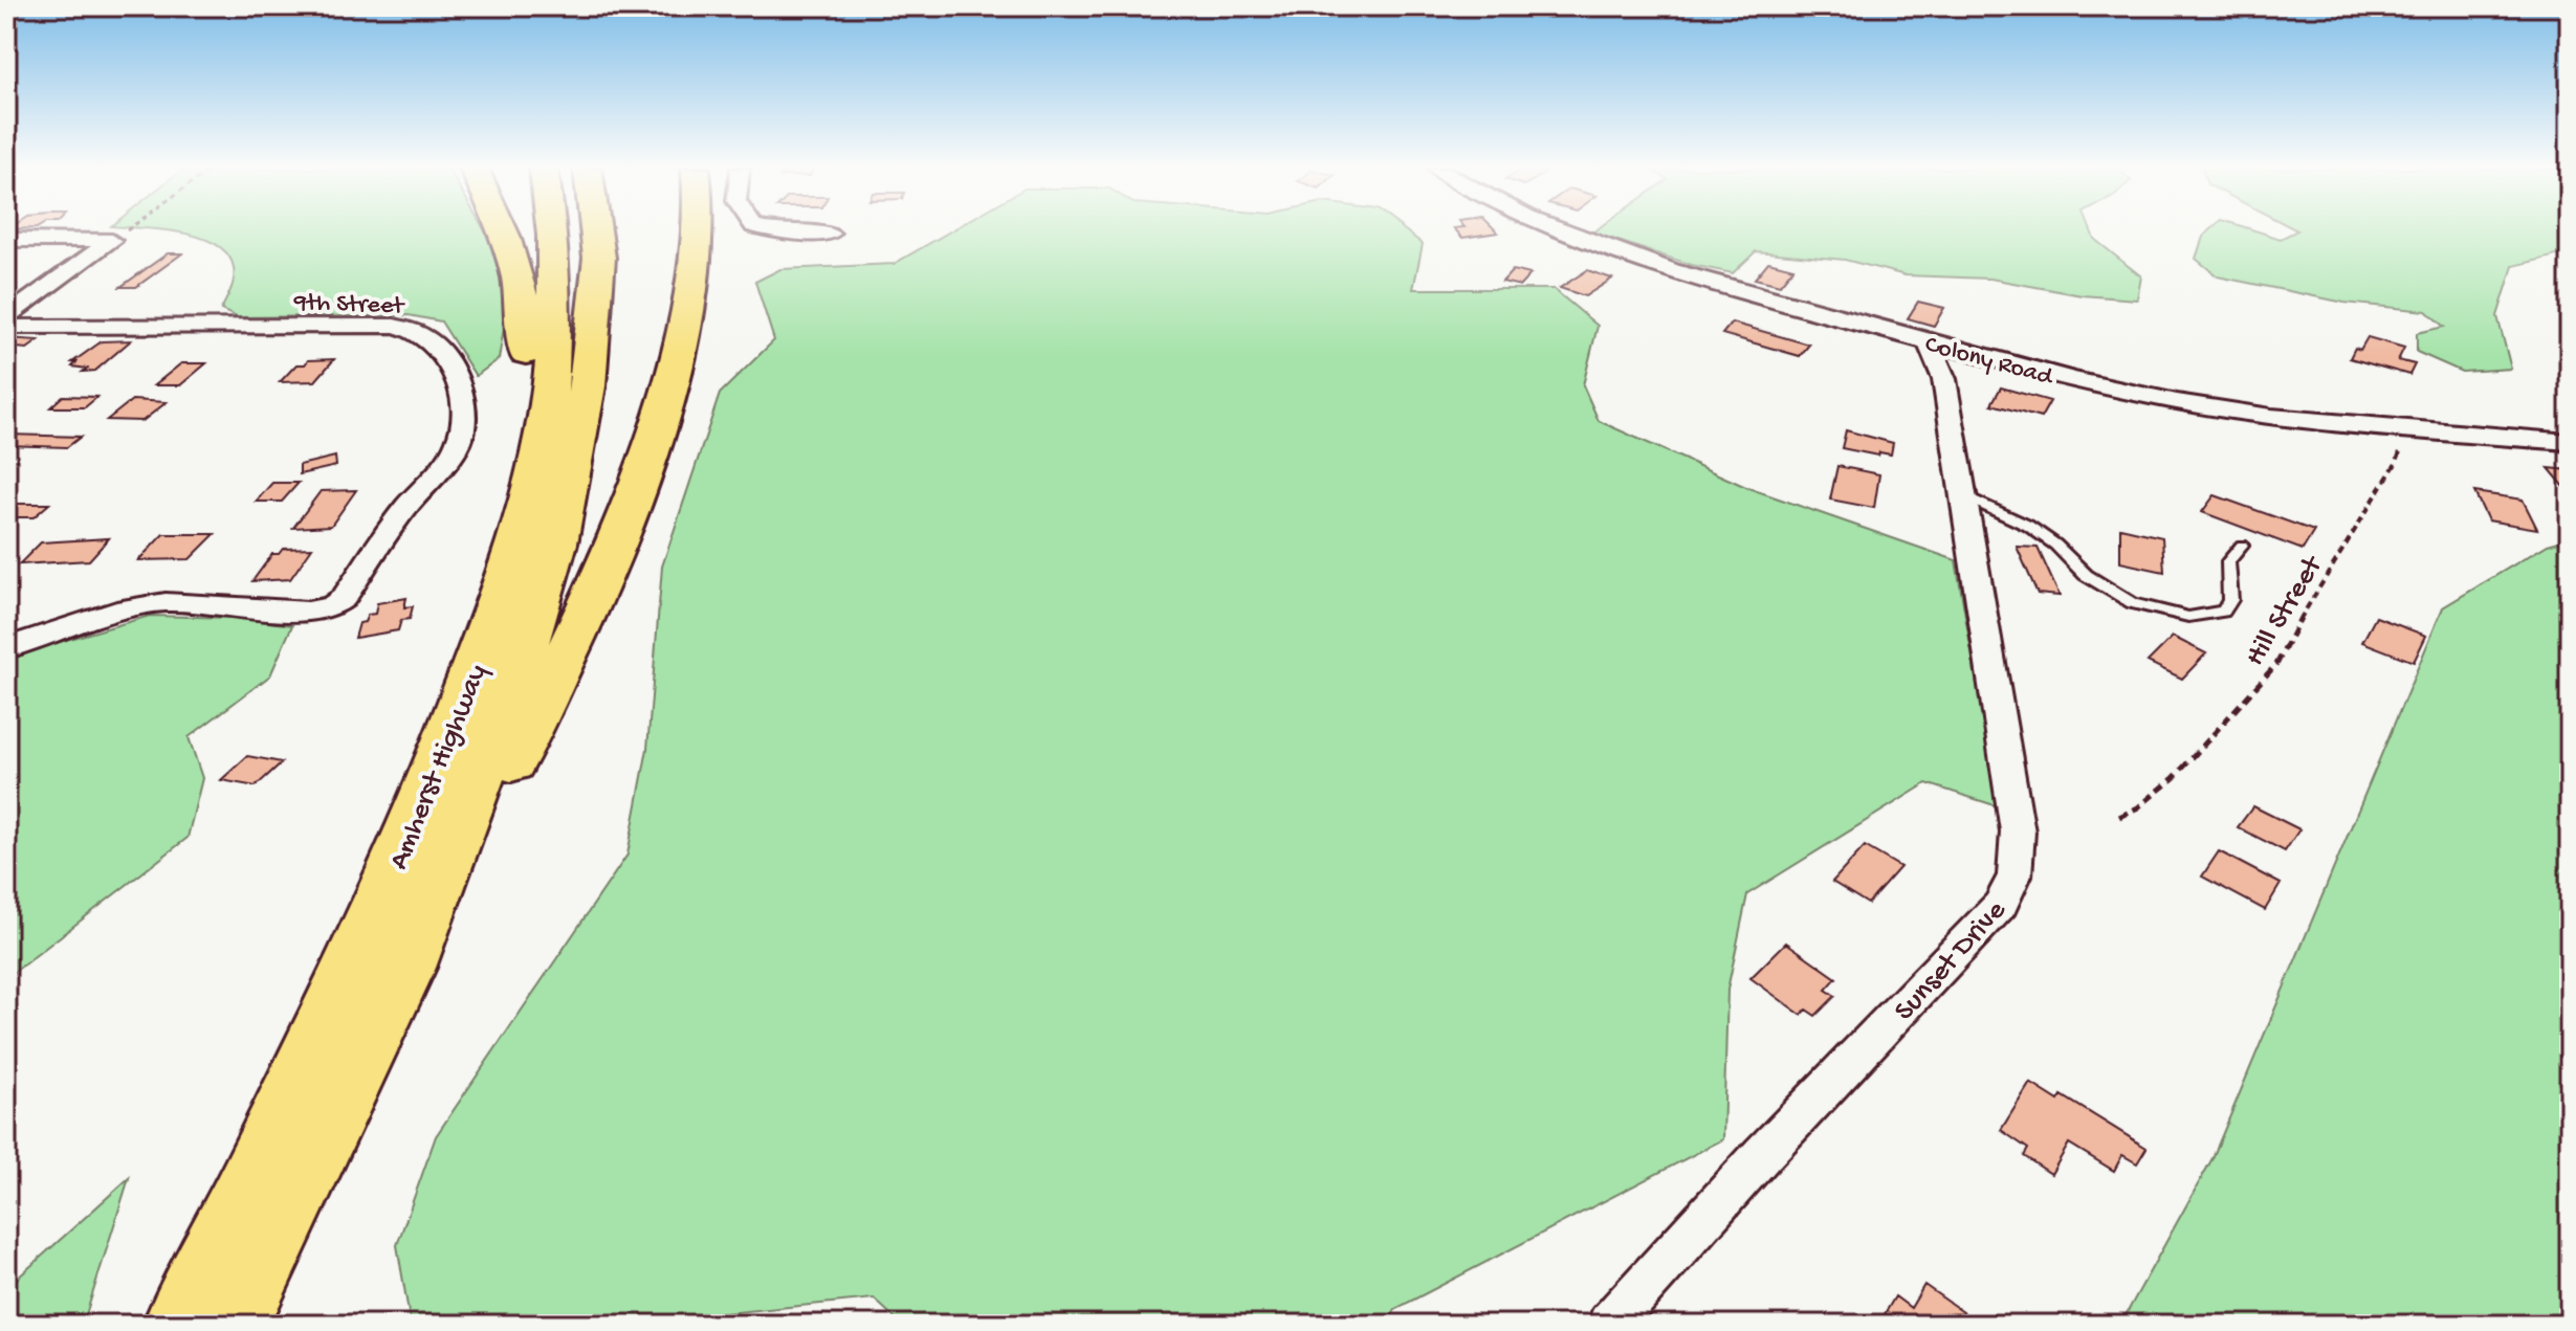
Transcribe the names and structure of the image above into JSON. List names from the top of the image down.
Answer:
{
  "streets": {
    "highway": ["Amherst Highway"],
    "street": ["9th Street", "Colony Road", "Sunset Drive"],
    "path": ["Hill Street"]
  },
  "crossings": [
    ["Colony Road", "Hill Street"],
    ["Colony Road", "Sunset Drive"]
  ]
}
